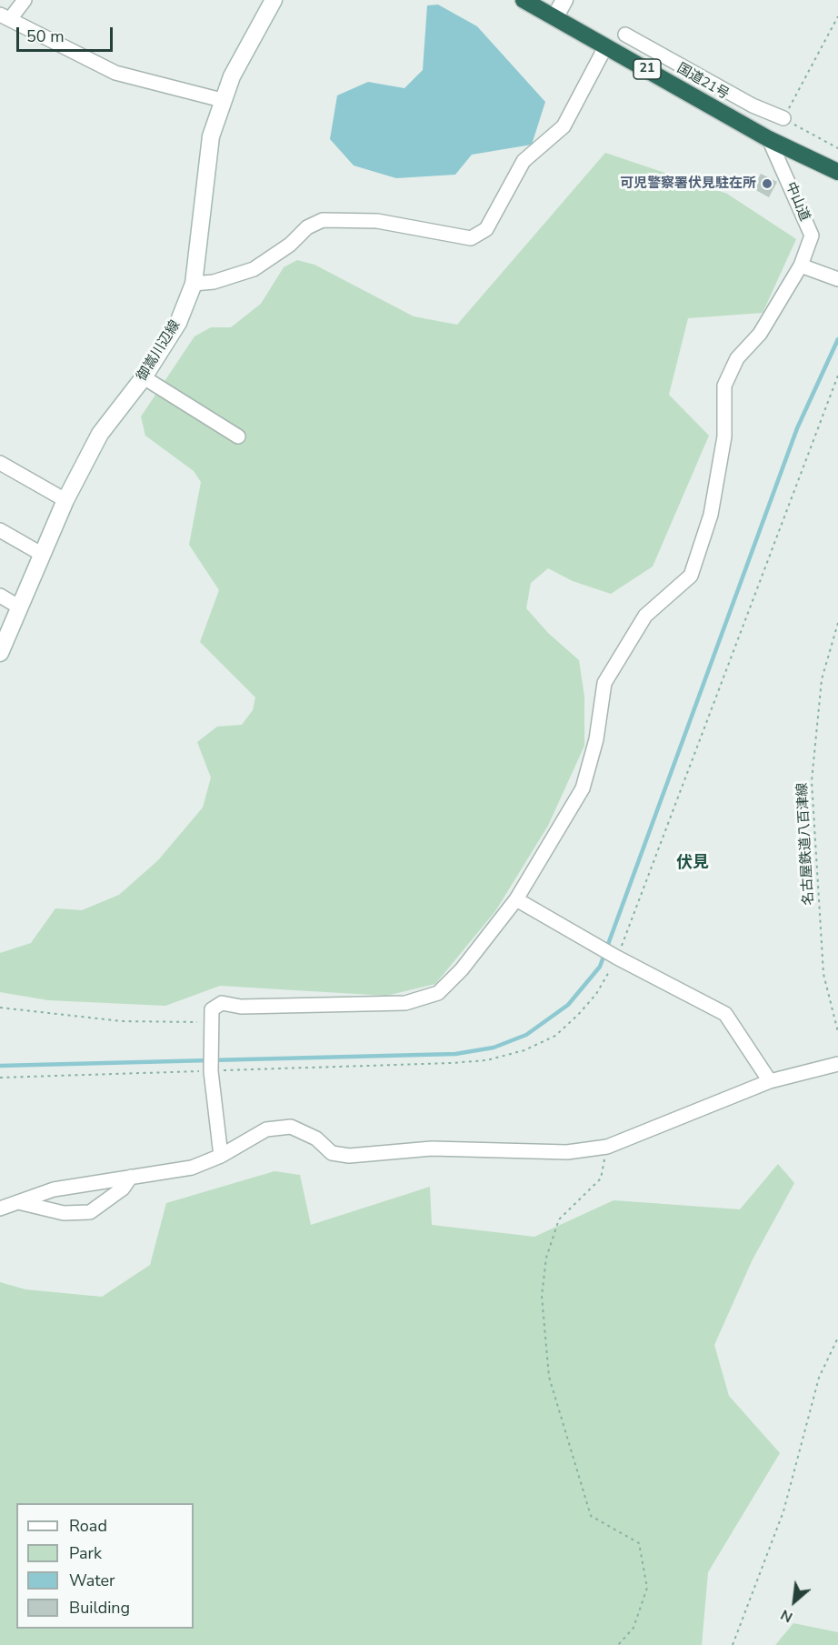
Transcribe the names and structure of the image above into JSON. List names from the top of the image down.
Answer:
{
  "streets": {
    "highway": ["21", "国道21号"],
    "main road": ["御嵩川辺線"],
    "street": ["中山道"],
    "path": ["名古屋鉄道八百津線"]
  },
  "crossings": [
    ["国道21号", "中山道"]
  ],
  "districts": ["伏見"],
  "places": ["可児警察署伏見駐在所"],
  "legend": [
    "Road",
    "Park",
    "Water",
    "Building"
  ],
  "scale_bar": "50 m",
  "north": "bottom left"
}
